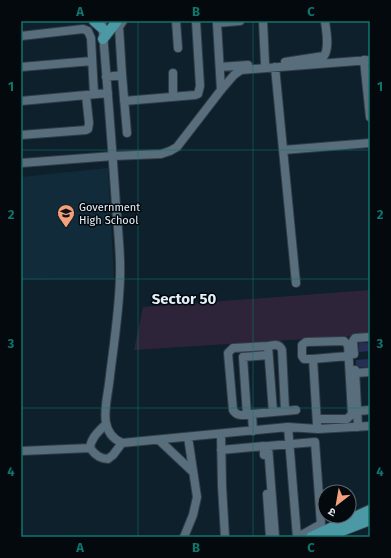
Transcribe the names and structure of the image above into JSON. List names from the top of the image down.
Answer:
{
  "districts": ["Sector 50"],
  "places": {
    "school or university": ["Government High School"]
  },
  "north": "bottom left",
  "grid": {
    "columns": ["A", "B", "C"],
    "rows": [
      "1",
      "2",
      "3",
      "4"
    ]
  }
}
